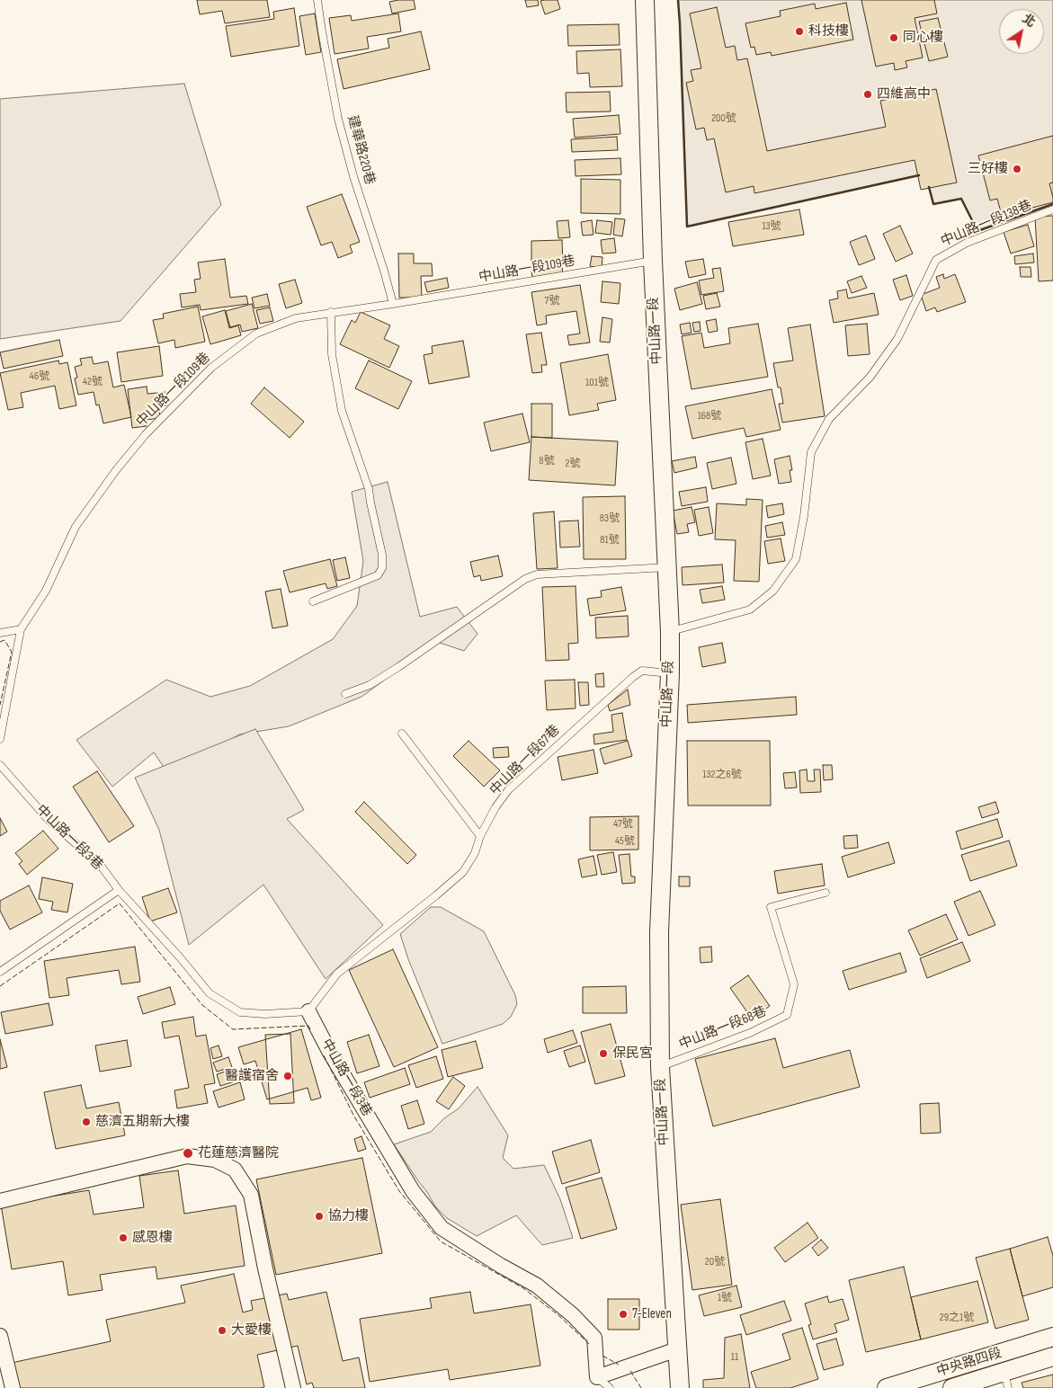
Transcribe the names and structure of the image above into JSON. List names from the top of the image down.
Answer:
{
  "streets": {
    "street": ["中山路一段", "中山路一段3巷", "中央路四段"],
    "lane": [
      "建華路220巷",
      "中山路一段138巷",
      "中山路一段109巷",
      "中山路一段67巷",
      "中山路一段68巷"
    ]
  },
  "crossings": [
    ["建華路220巷", "中山路一段109巷"],
    ["中山路一段138巷", "中山路一段"],
    ["中山路一段109巷", "中山路一段"],
    ["中山路一段", "中山路一段67巷"],
    ["中山路一段", "中山路一段68巷"],
    ["中山路一段67巷", "中山路一段3巷"]
  ],
  "places": [
    "科技樓",
    "同心樓",
    "四維高中",
    "三好樓",
    "保民宮",
    "醫護宿舍",
    "慈濟五期新大樓",
    "花蓮慈濟醫院",
    "協力樓",
    "感恩樓",
    "7-Eleven",
    "大愛樓"
  ],
  "house_numbers": [
    "200號",
    "13號",
    "7號",
    "46號",
    "42號",
    "101號",
    "168號",
    "8號",
    "2號",
    "83號",
    "81號",
    "132之6號",
    "47號",
    "45號",
    "20號",
    "1號",
    "29之1號",
    "11"
  ],
  "north": "top right"
}
